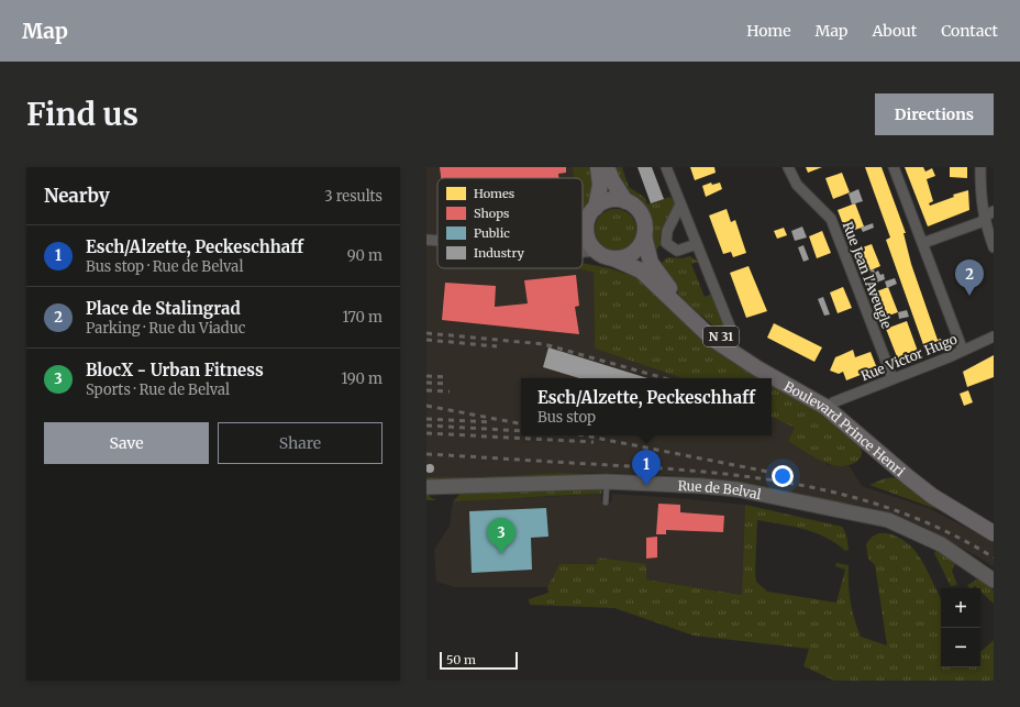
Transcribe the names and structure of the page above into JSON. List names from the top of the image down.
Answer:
{
  "streets": {
    "main road": ["N 31", "Boulevard Prince Henri", "Rue de Belval"],
    "street": ["Rue Jean l'Aveugle", "Rue Victor Hugo"]
  },
  "crossings": [
    ["Rue Jean l'Aveugle", "Rue Victor Hugo"],
    ["N 31", "Boulevard Prince Henri"],
    ["Rue Victor Hugo", "Boulevard Prince Henri"]
  ],
  "legend": [
    "Homes",
    "Shops",
    "Public",
    "Industry"
  ],
  "scale_bar": "50 m",
  "page": {
    "header": "Map",
    "nav": [
      "Home",
      "Map",
      "About",
      "Contact"
    ],
    "buttons": [
      "Directions",
      ["Save", "Share"]
    ],
    "title": "Find us",
    "heading": ["Nearby", "3 results"],
    "list": [
      {
        "mark": "1",
        "name": "Esch/Alzette, Peckeschhaff",
        "note": "Bus stop · Rue de Belval",
        "value": "90 m"
      },
      {
        "mark": "2",
        "name": "Place de Stalingrad",
        "note": "Parking · Rue du Viaduc",
        "value": "170 m"
      },
      {
        "mark": "3",
        "name": "BlocX - Urban Fitness",
        "note": "Sports · Rue de Belval",
        "value": "190 m"
      }
    ],
    "pins": ["2", "1", "3"],
    "popup": ["Esch/Alzette, Peckeschhaff", "Bus stop"],
    "map_buttons": ["+", "−"],
    "scale": "50 m"
  }
}
